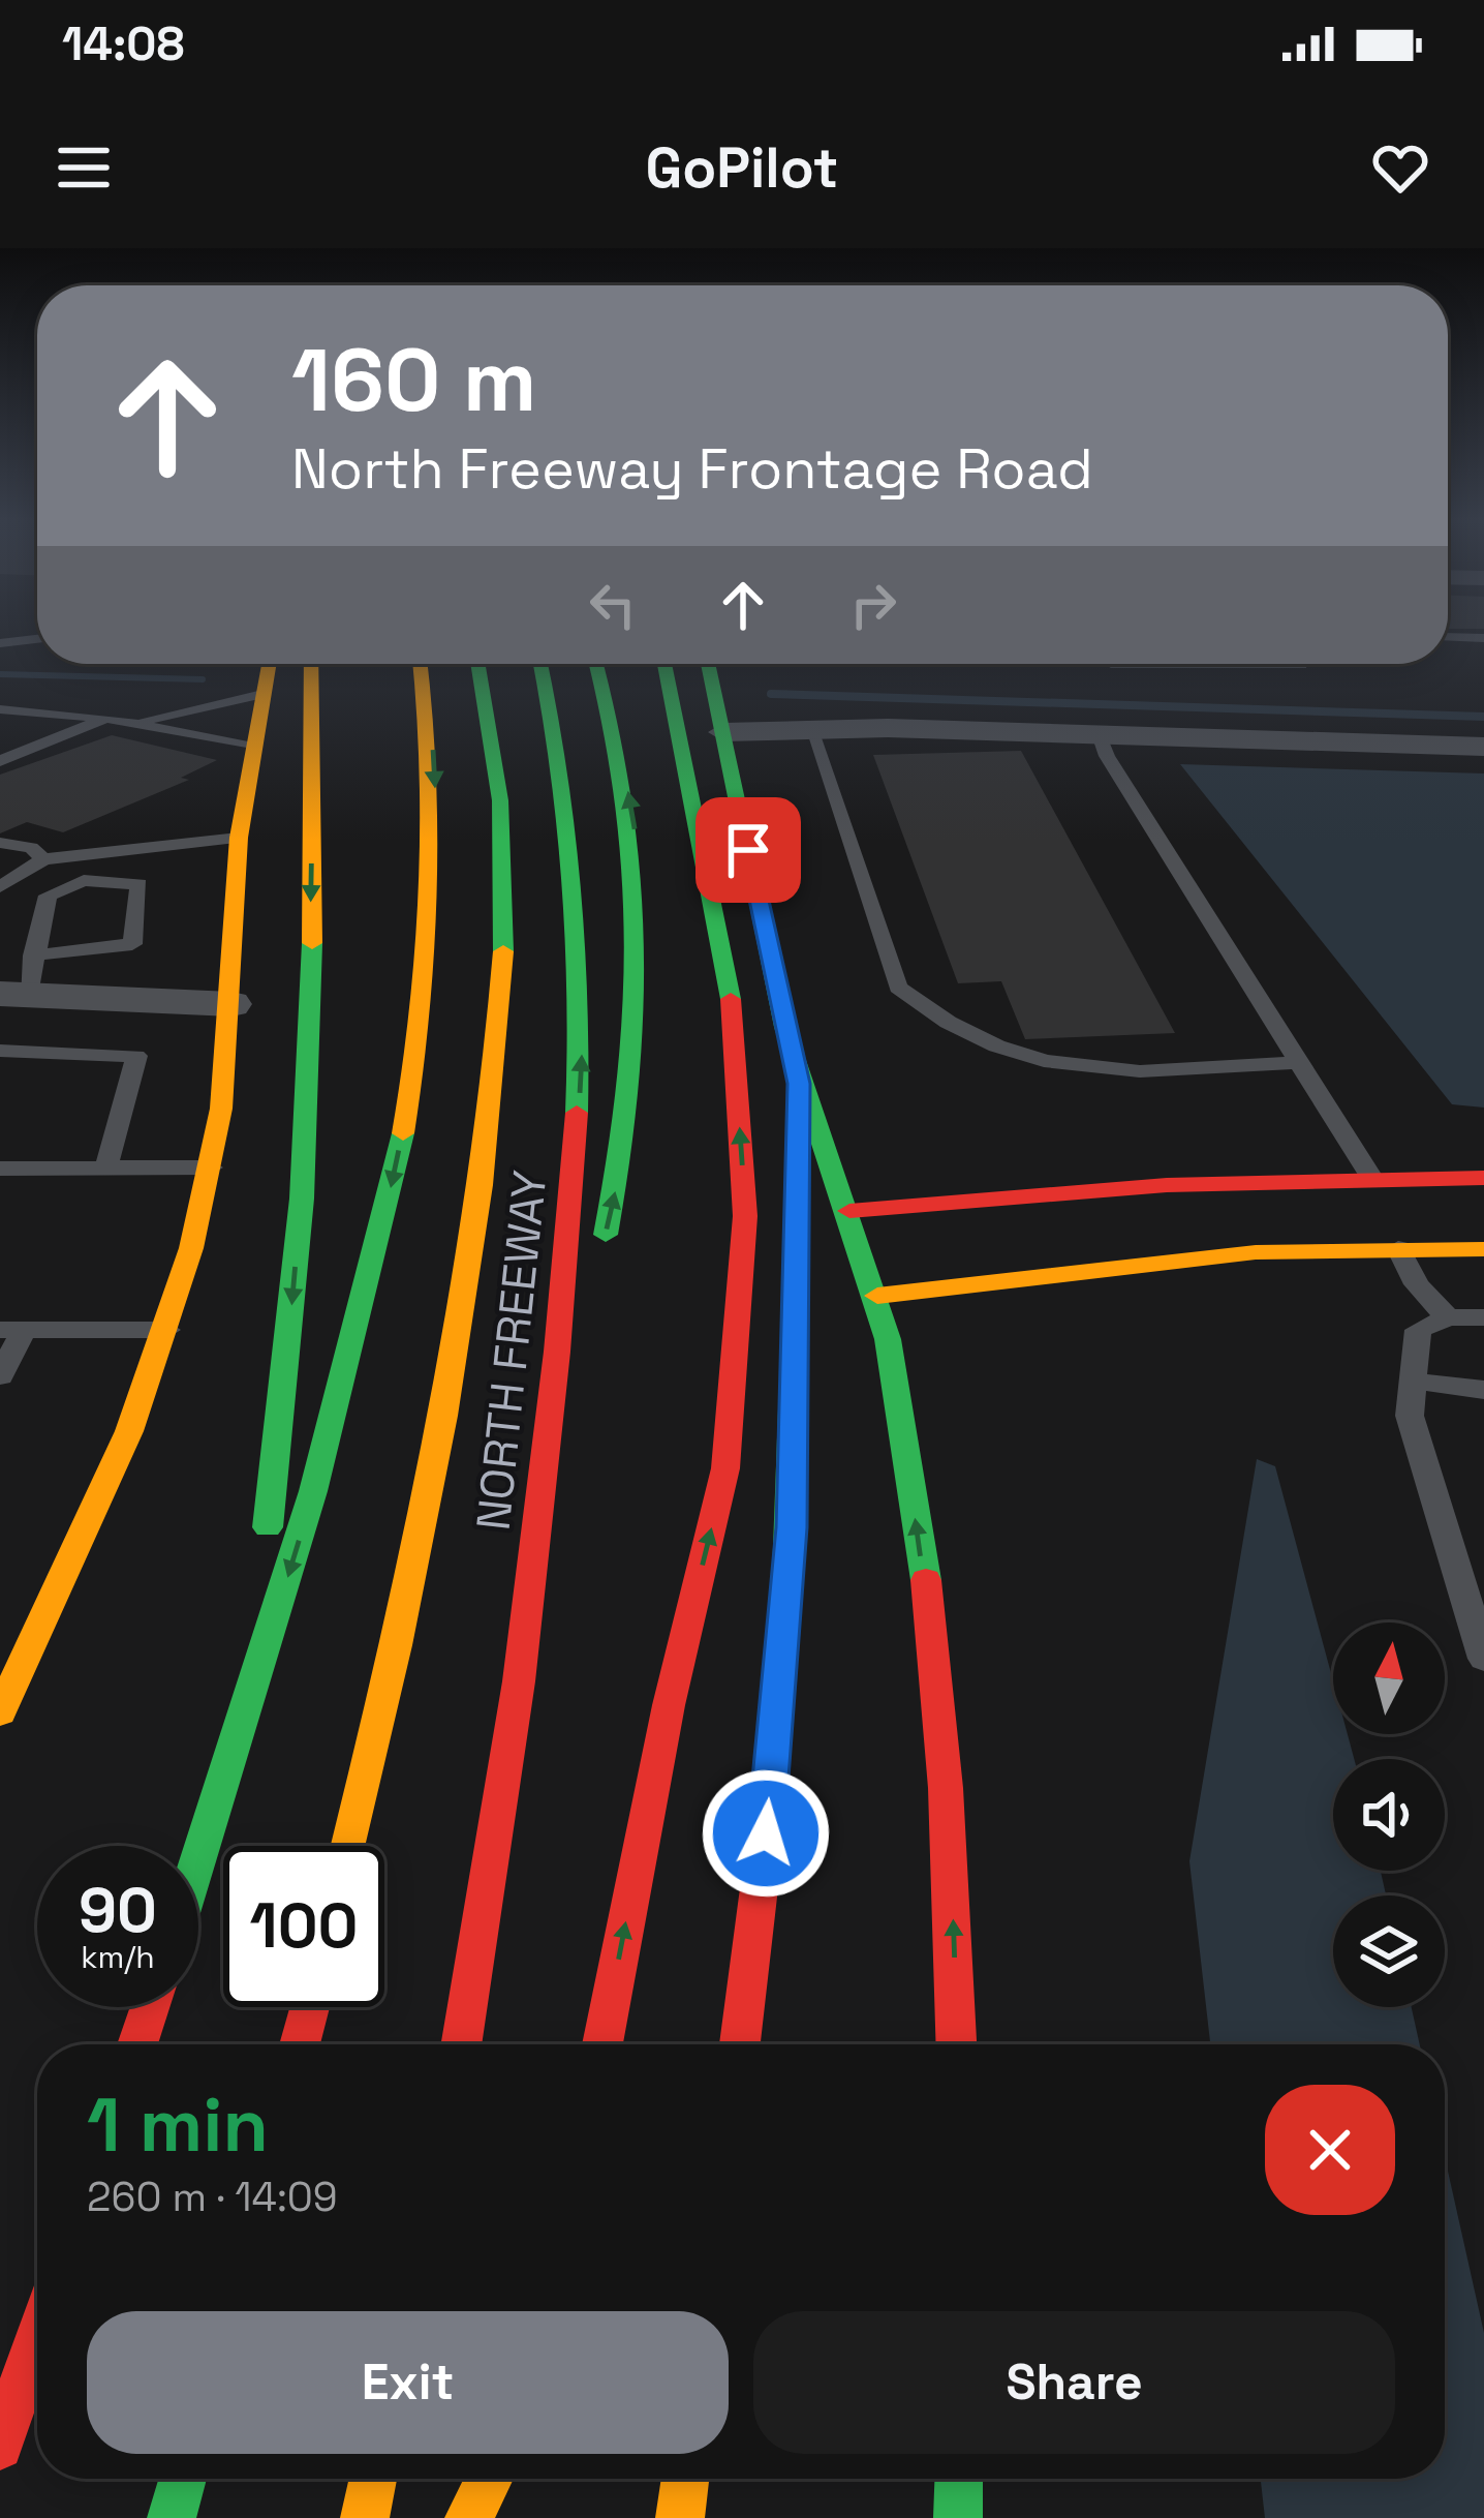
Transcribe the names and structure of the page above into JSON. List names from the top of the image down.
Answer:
{
  "streets": {
    "main road": ["NORTH FREEWAY"]
  },
  "north": "top",
  "page": {
    "status": "14:08",
    "header": "GoPilot",
    "turn": ["160 m", "North Freeway Frontage Road"],
    "speed": "90 km/h",
    "limit": "100",
    "heading": ["1 min", "260 m · 14:09"],
    "buttons": ["Exit", "Share"]
  }
}
